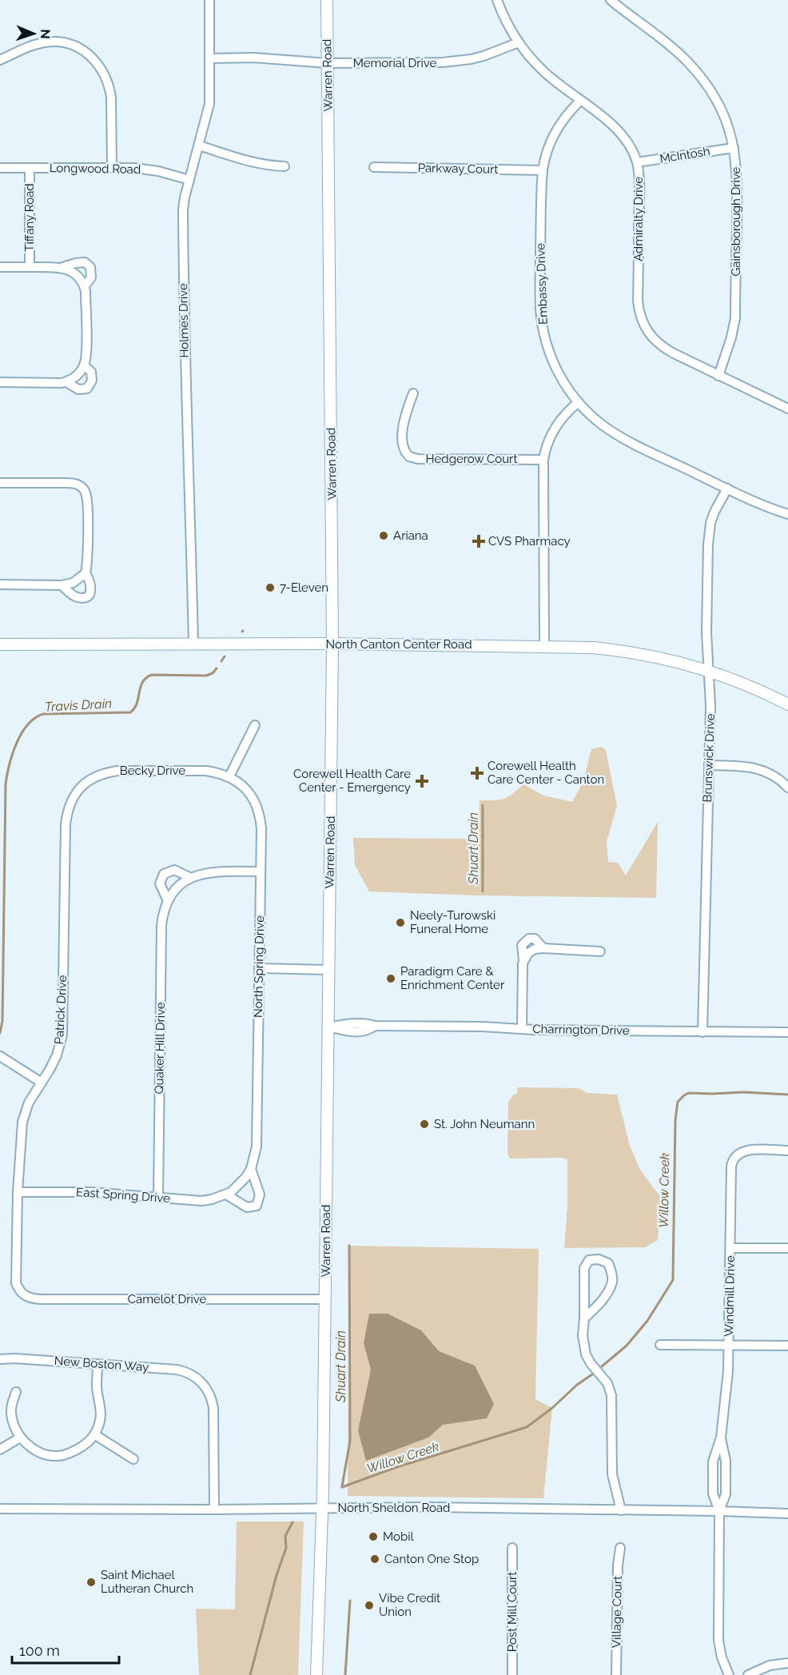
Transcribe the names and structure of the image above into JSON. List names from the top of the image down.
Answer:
{
  "streets": {
    "main road": ["Warren Road", "North Canton Center Road"],
    "street": [
      "Memorial Drive",
      "McIntosh",
      "Longwood Road",
      "Parkway Court",
      "Tiffany Road",
      "Admiralty Drive",
      "Gainsborough Drive",
      "Embassy Drive",
      "Holmes Drive",
      "Hedgerow Court",
      "Brunswick Drive",
      "Becky Drive",
      "North Spring Drive",
      "Patrick Drive",
      "Charrington Drive",
      "Quaker Hill Drive",
      "East Spring Drive",
      "Windmill Drive",
      "Camelot Drive",
      "New Boston Way",
      "North Sheldon Road",
      "Post Mill Court",
      "Village Court"
    ]
  },
  "crossings": [
    ["Memorial Drive", "Warren Road"],
    ["Memorial Drive", "Admiralty Drive"],
    ["Memorial Drive", "Holmes Drive"],
    ["Warren Road", "North Canton Center Road"],
    ["Warren Road", "Charrington Drive"],
    ["Warren Road", "Camelot Drive"],
    ["Warren Road", "North Sheldon Road"],
    ["McIntosh", "Admiralty Drive"],
    ["McIntosh", "Gainsborough Drive"],
    ["Longwood Road", "Tiffany Road"],
    ["Longwood Road", "Holmes Drive"],
    ["Parkway Court", "Embassy Drive"],
    ["Admiralty Drive", "Gainsborough Drive"],
    ["Admiralty Drive", "Embassy Drive"],
    ["Embassy Drive", "Brunswick Drive"],
    ["Holmes Drive", "North Canton Center Road"],
    ["North Canton Center Road", "Brunswick Drive"],
    ["Brunswick Drive", "Charrington Drive"],
    ["Becky Drive", "North Spring Drive"],
    ["Becky Drive", "Patrick Drive"],
    ["North Spring Drive", "Quaker Hill Drive"],
    ["North Spring Drive", "East Spring Drive"],
    ["Patrick Drive", "East Spring Drive"],
    ["Patrick Drive", "Camelot Drive"],
    ["Quaker Hill Drive", "East Spring Drive"],
    ["Windmill Drive", "North Sheldon Road"],
    ["New Boston Way", "North Sheldon Road"]
  ],
  "water": ["Travis Drain", "Shuart Drain", "Willow Creek"],
  "places": {
    "other": [
      "Ariana",
      "7-Eleven",
      "Neely-Turowski Funeral Home",
      "Paradigm Care & Enrichment Center",
      "St. John Neumann",
      "Mobil",
      "Canton One Stop",
      "Saint Michael Lutheran Church",
      "Vibe Credit Union"
    ],
    "health": ["CVS Pharmacy", "Corewell Health Care Center - Canton", "Corewell Health Care Center - Emergency"]
  },
  "scale_bar": "100 m",
  "north": "right"
}
